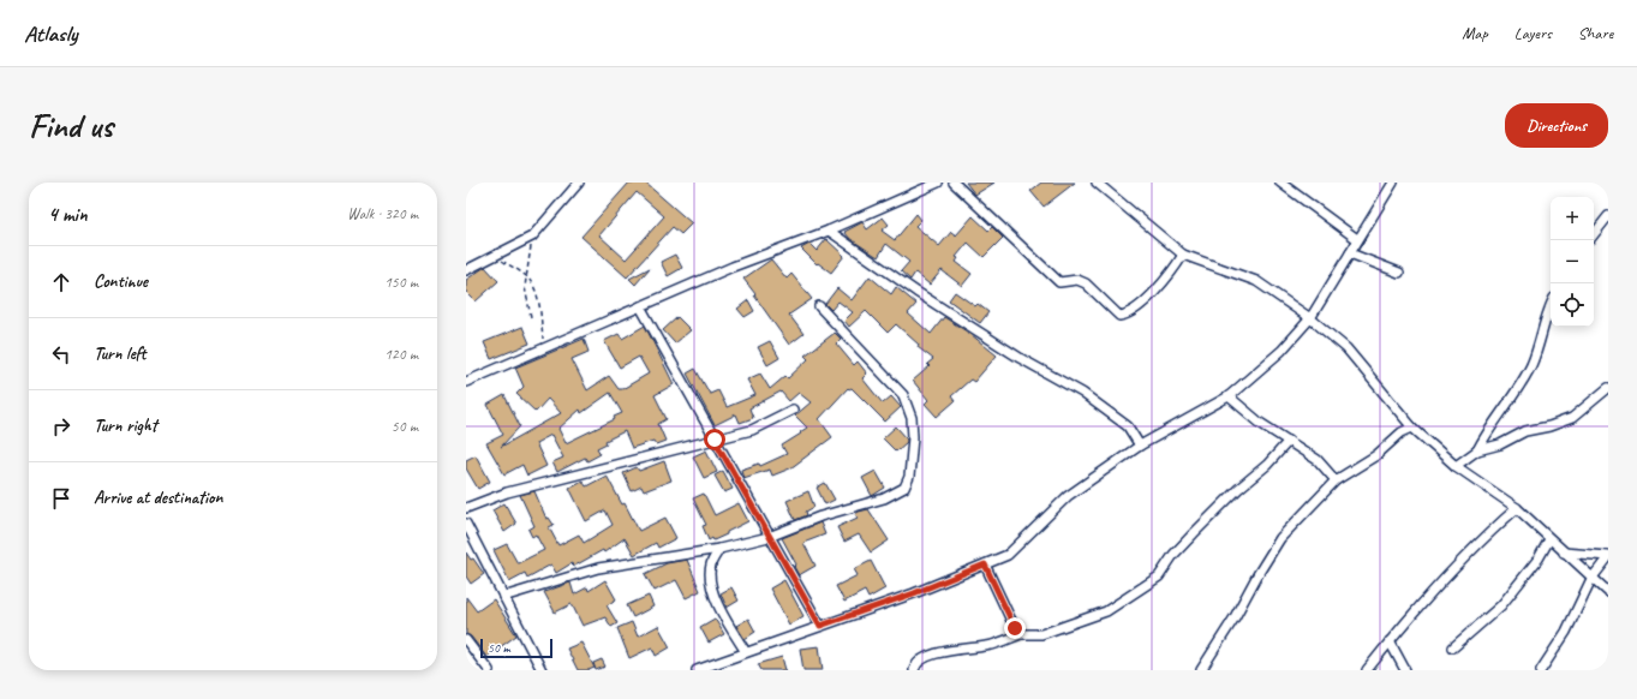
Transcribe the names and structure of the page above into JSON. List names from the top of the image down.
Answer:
{
  "scale_bar": "50 m",
  "page": {
    "header": "Atlasly",
    "nav": ["Map", "Layers", "Share"],
    "buttons": "Directions",
    "title": "Find us",
    "heading": ["4 min", "Walk · 320 m"],
    "map_buttons": ["+", "−"],
    "list": [
      ["Continue", "150 m"],
      ["Turn left", "120 m"],
      ["Turn right", "50 m"],
      "Arrive at destination"
    ],
    "scale": "50 m"
  }
}
